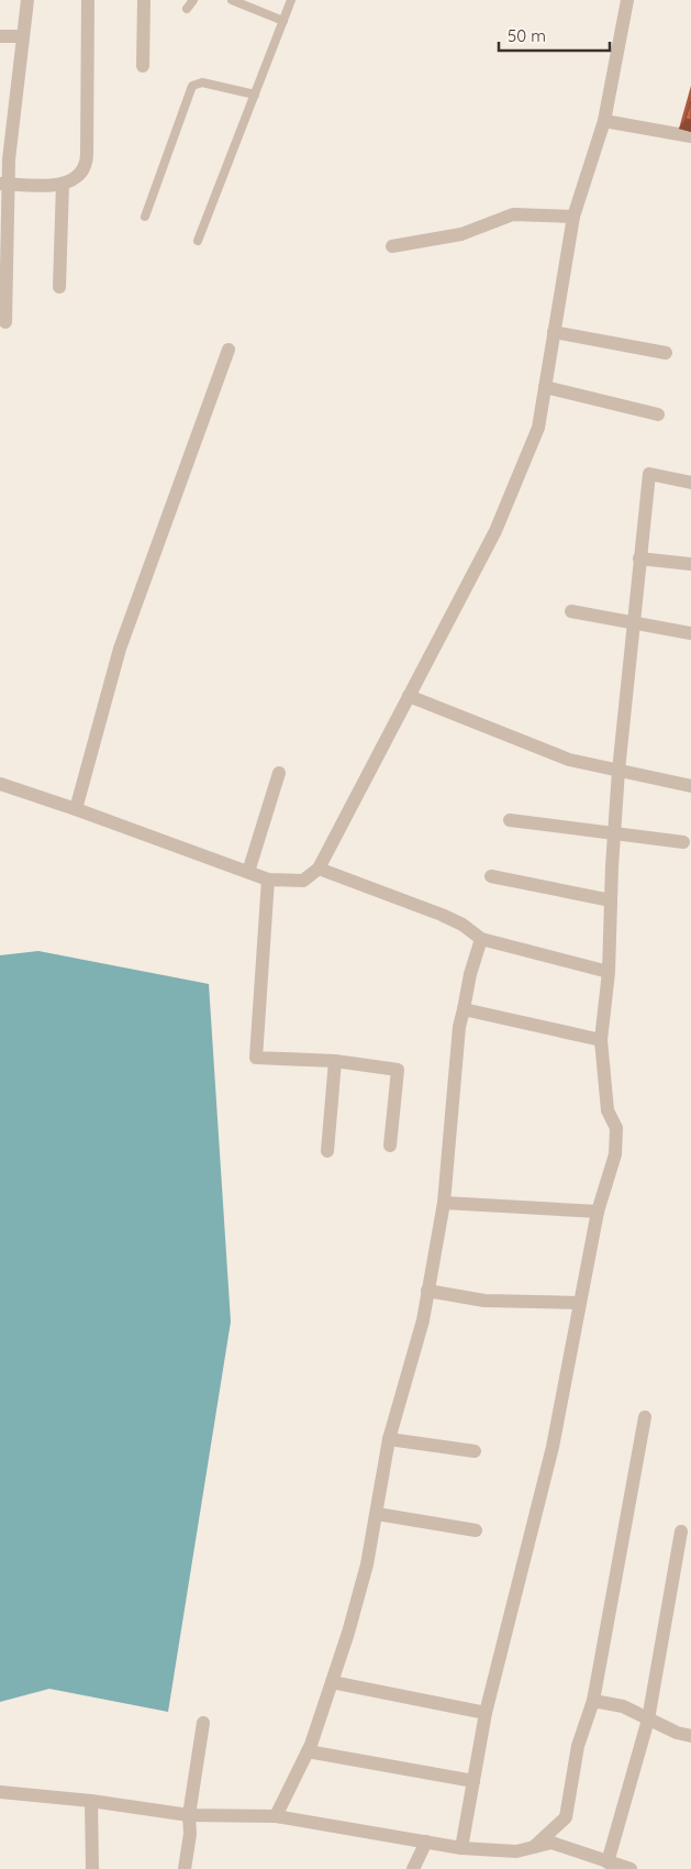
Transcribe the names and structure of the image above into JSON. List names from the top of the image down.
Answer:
{
  "scale_bar": "50 m"
}
